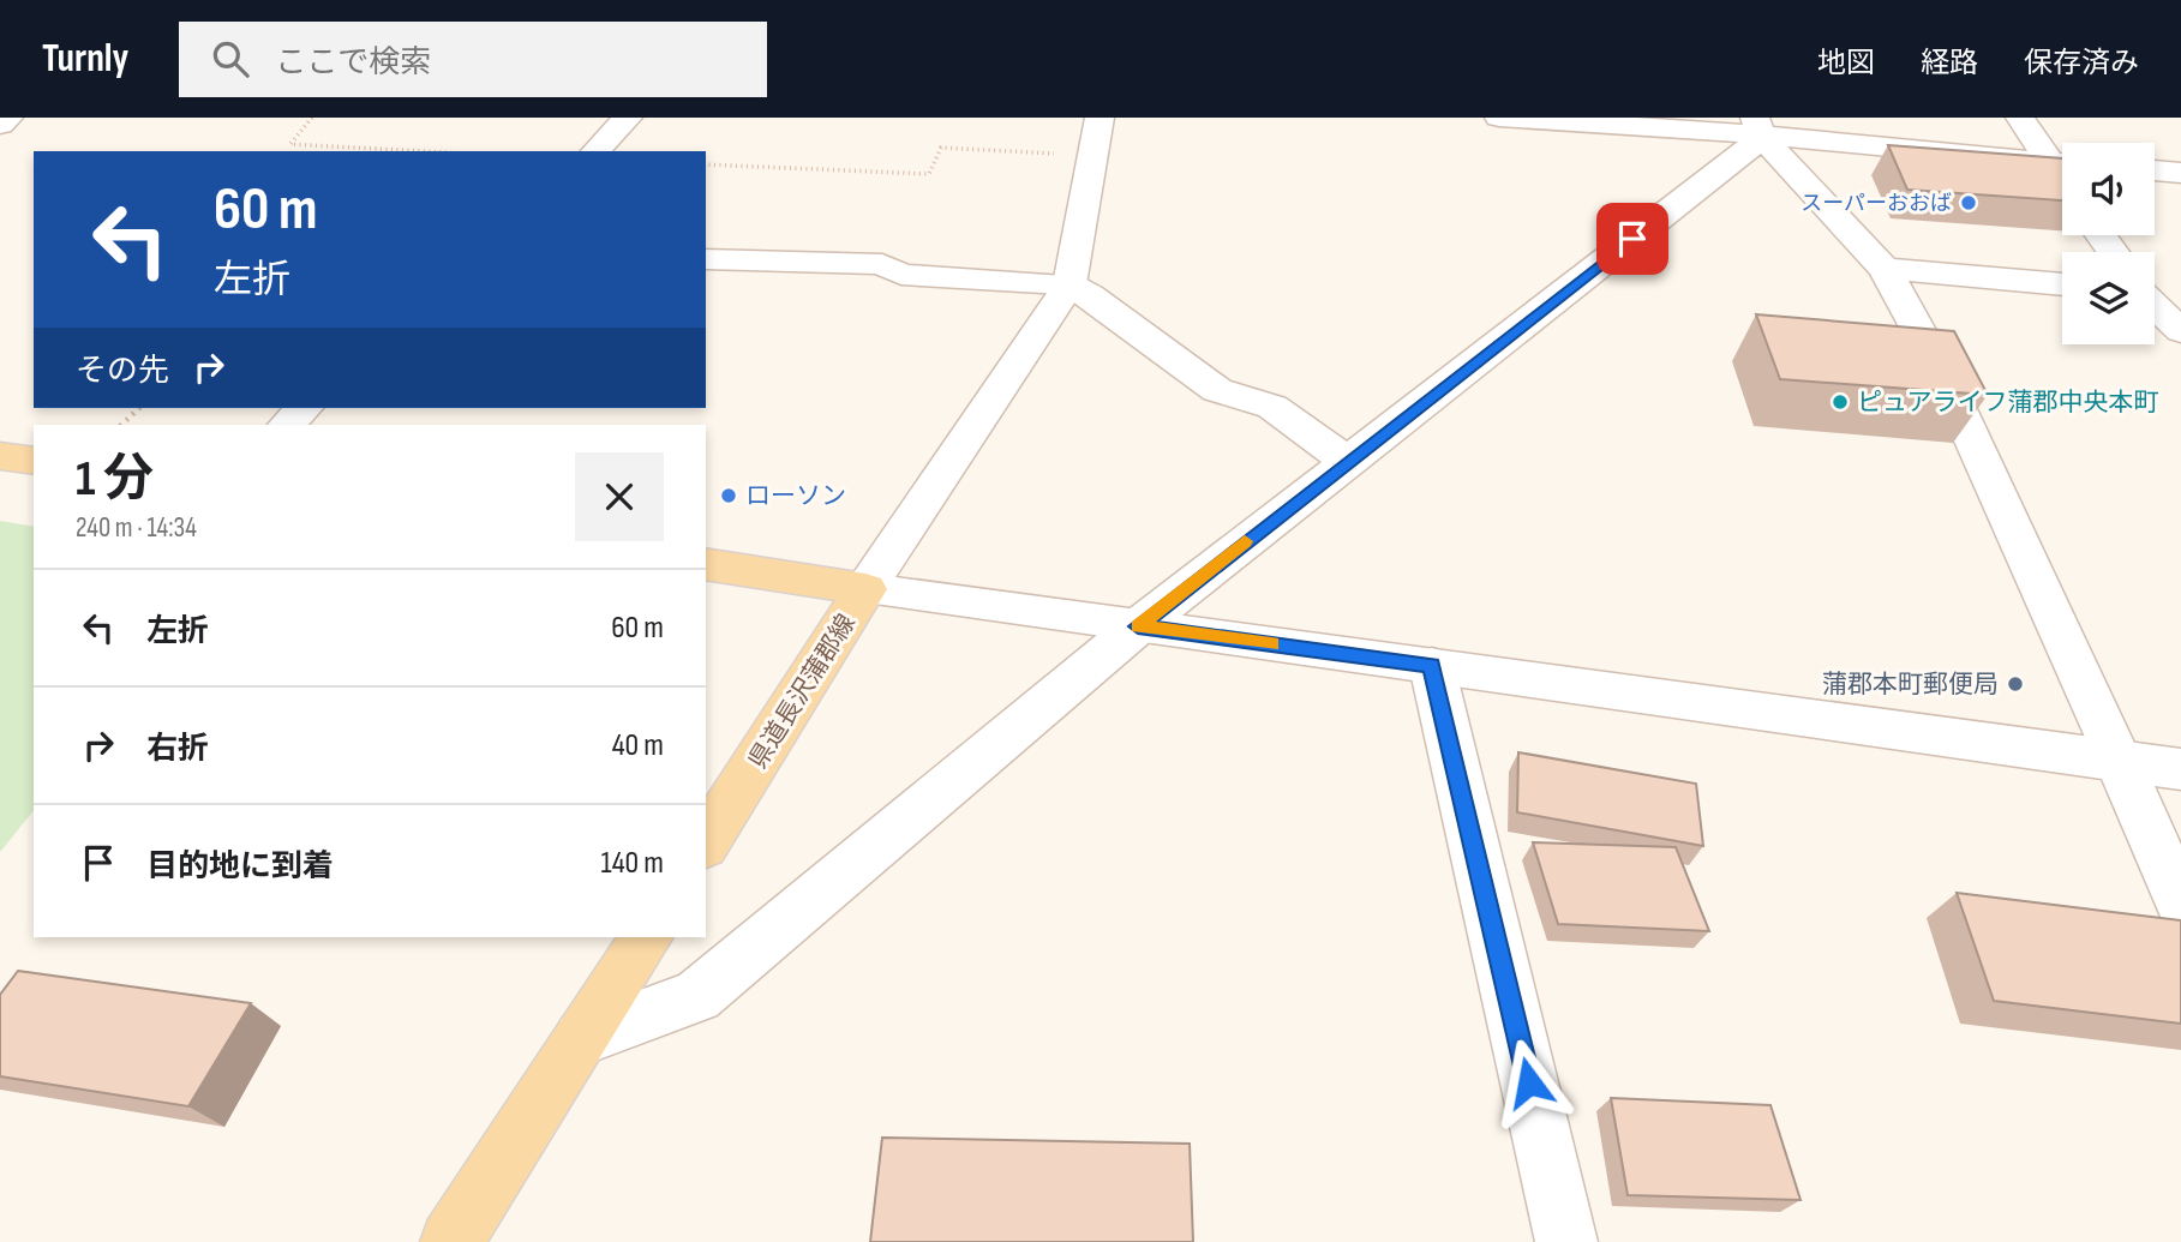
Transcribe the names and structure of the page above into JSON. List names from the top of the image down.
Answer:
{
  "streets": {
    "main road": ["県道長沢蒲郡線"]
  },
  "places": [
    "スーパーおおば",
    "ピュアライフ蒲郡中央本町",
    "ローソン",
    "蒲郡本町郵便局"
  ],
  "page": {
    "header": "Turnly",
    "search": "ここで検索",
    "nav": ["地図", "経路", "保存済み"],
    "turn": ["60 m", "左折"],
    "then": "その先",
    "heading": ["1 分", "240 m · 14:34"],
    "list": [
      {
        "name": "左折",
        "value": "60 m"
      },
      {
        "name": "右折",
        "value": "40 m"
      },
      {
        "name": "目的地に到着",
        "value": "140 m"
      }
    ]
  }
}
